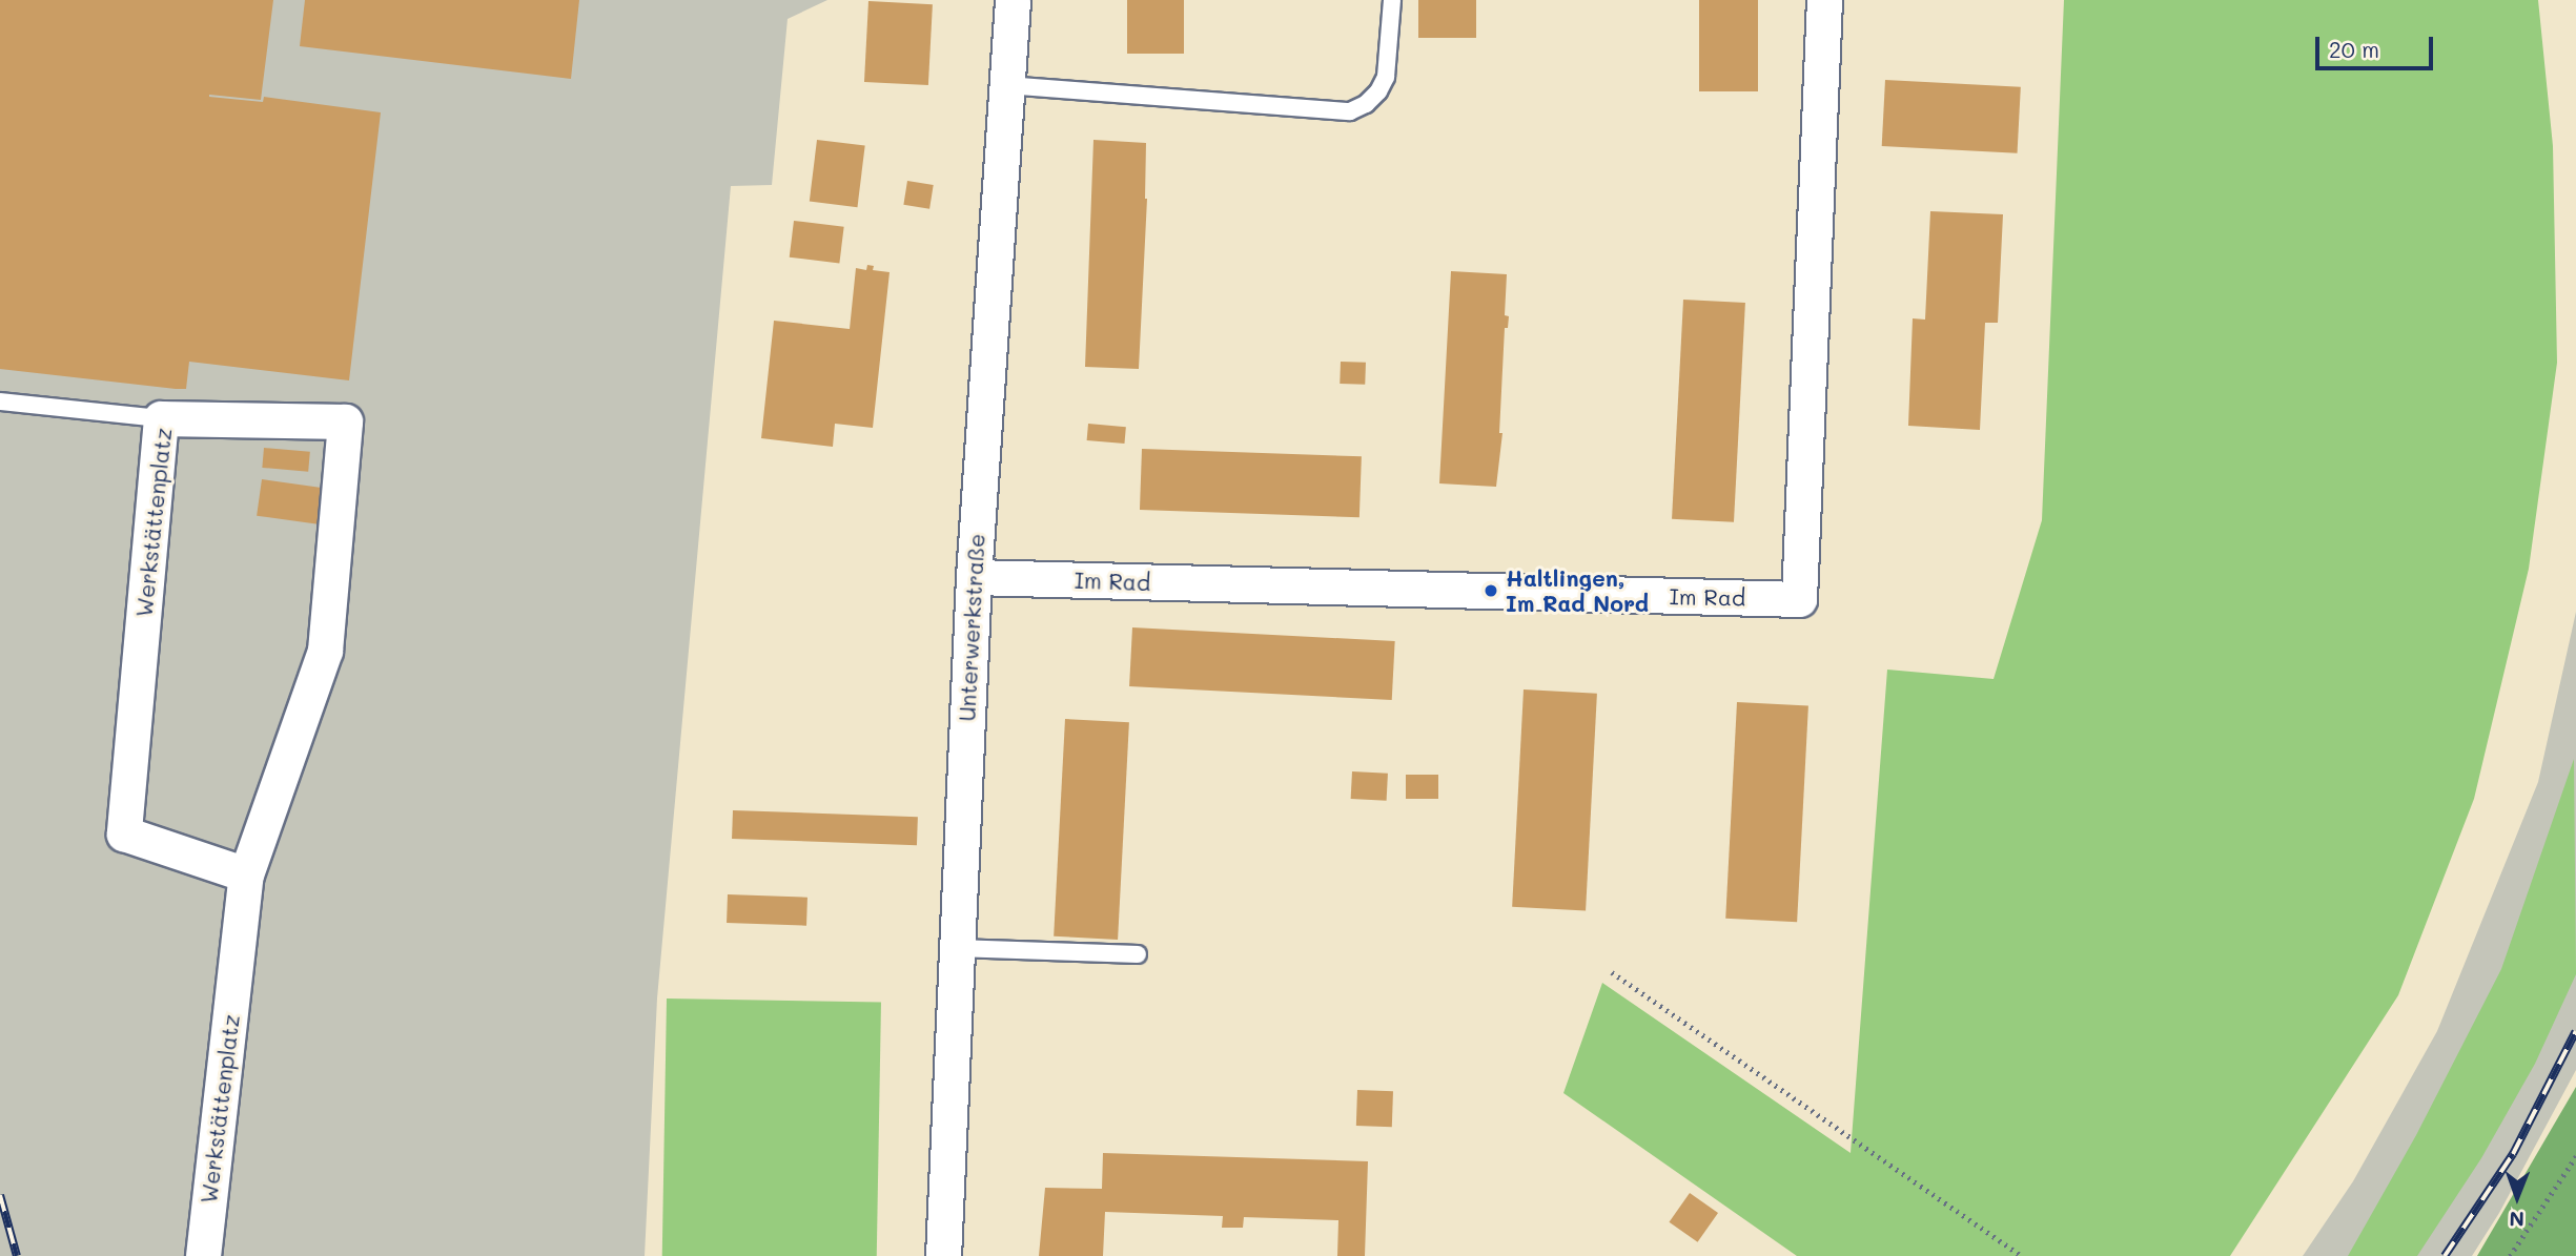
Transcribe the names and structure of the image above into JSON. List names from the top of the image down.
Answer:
{
  "streets": {
    "street": ["Werkstättenplatz", "Im Rad", "Unterwerkstraße"]
  },
  "crossings": [
    ["Im Rad", "Unterwerkstraße"]
  ],
  "places": ["Haltlingen, Im Rad Nord"],
  "scale_bar": "20 m",
  "north": "bottom"
}
